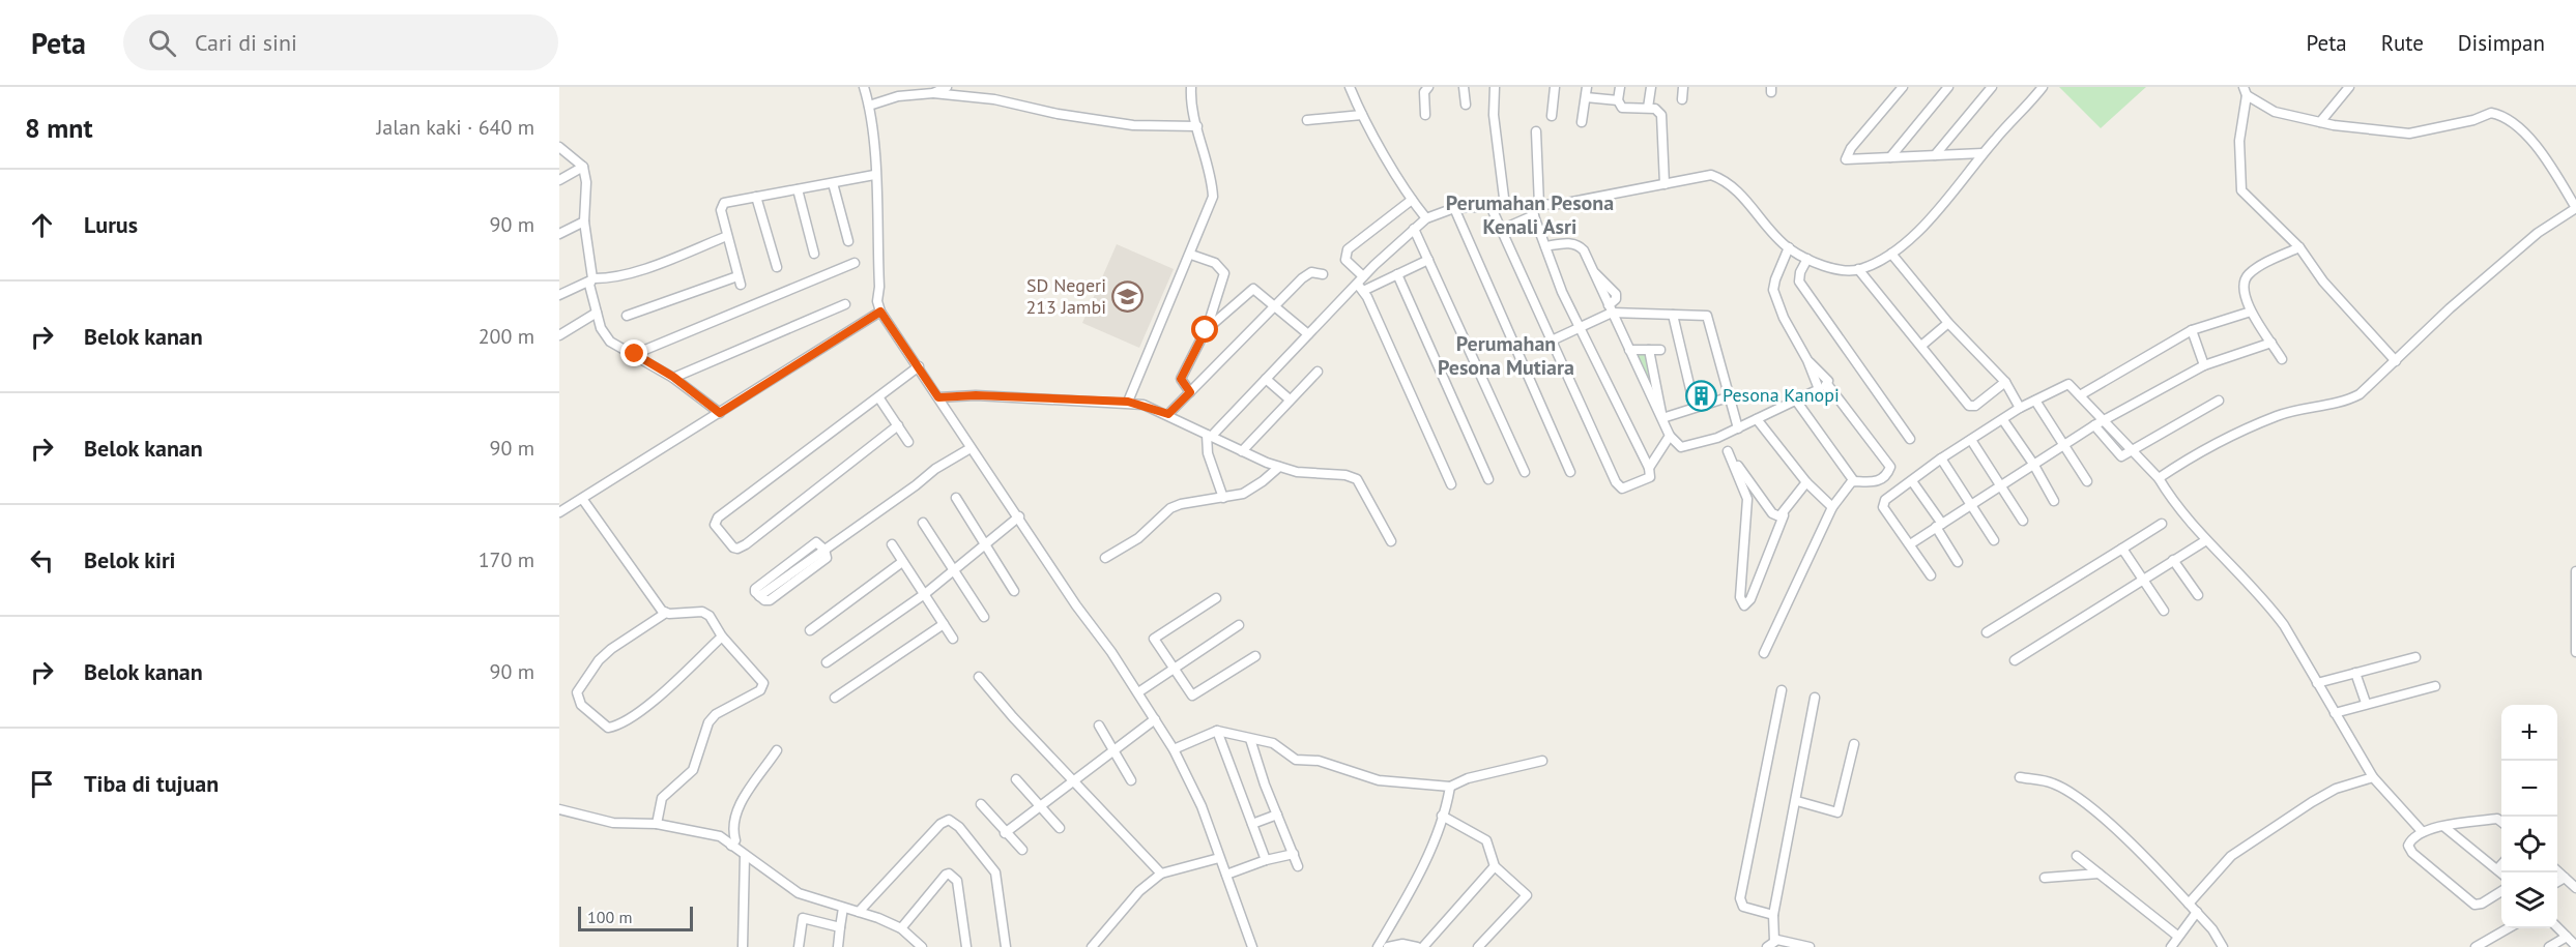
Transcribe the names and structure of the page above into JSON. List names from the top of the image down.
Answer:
{
  "districts": ["Perumahan Pesona Kenali Asri", "Perumahan Pesona Mutiara"],
  "places": {
    "school or university": ["SD Negeri 213 Jambi"],
    "building": ["Pesona Kanopi"]
  },
  "scale_bar": "100 m",
  "page": {
    "header": "Peta",
    "search": "Cari di sini",
    "nav": ["Peta", "Rute", "Disimpan"],
    "heading": ["8 mnt", "Jalan kaki · 640 m"],
    "list": [
      ["Lurus", "90 m"],
      ["Belok kanan", "200 m"],
      ["Belok kanan", "90 m"],
      ["Belok kiri", "170 m"],
      ["Belok kanan", "90 m"],
      "Tiba di tujuan"
    ],
    "map_buttons": ["+", "−"],
    "scale": "100 m"
  }
}
